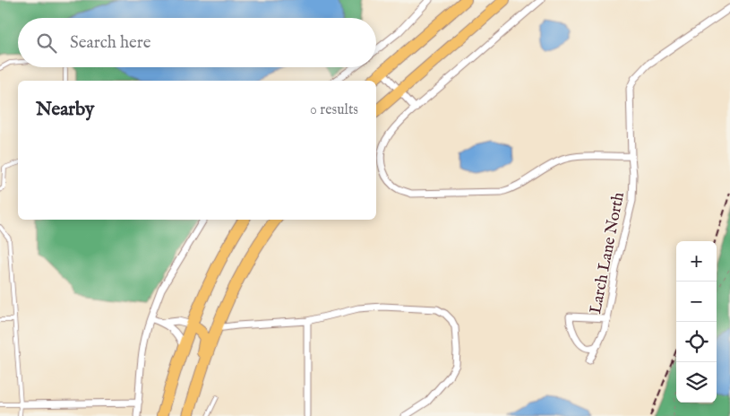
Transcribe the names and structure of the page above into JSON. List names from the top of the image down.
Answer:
{
  "streets": {
    "street": ["Larch Lane North"]
  },
  "page": {
    "search": "Search here",
    "heading": ["Nearby", "0 results"],
    "map_buttons": ["+", "−"]
  }
}
